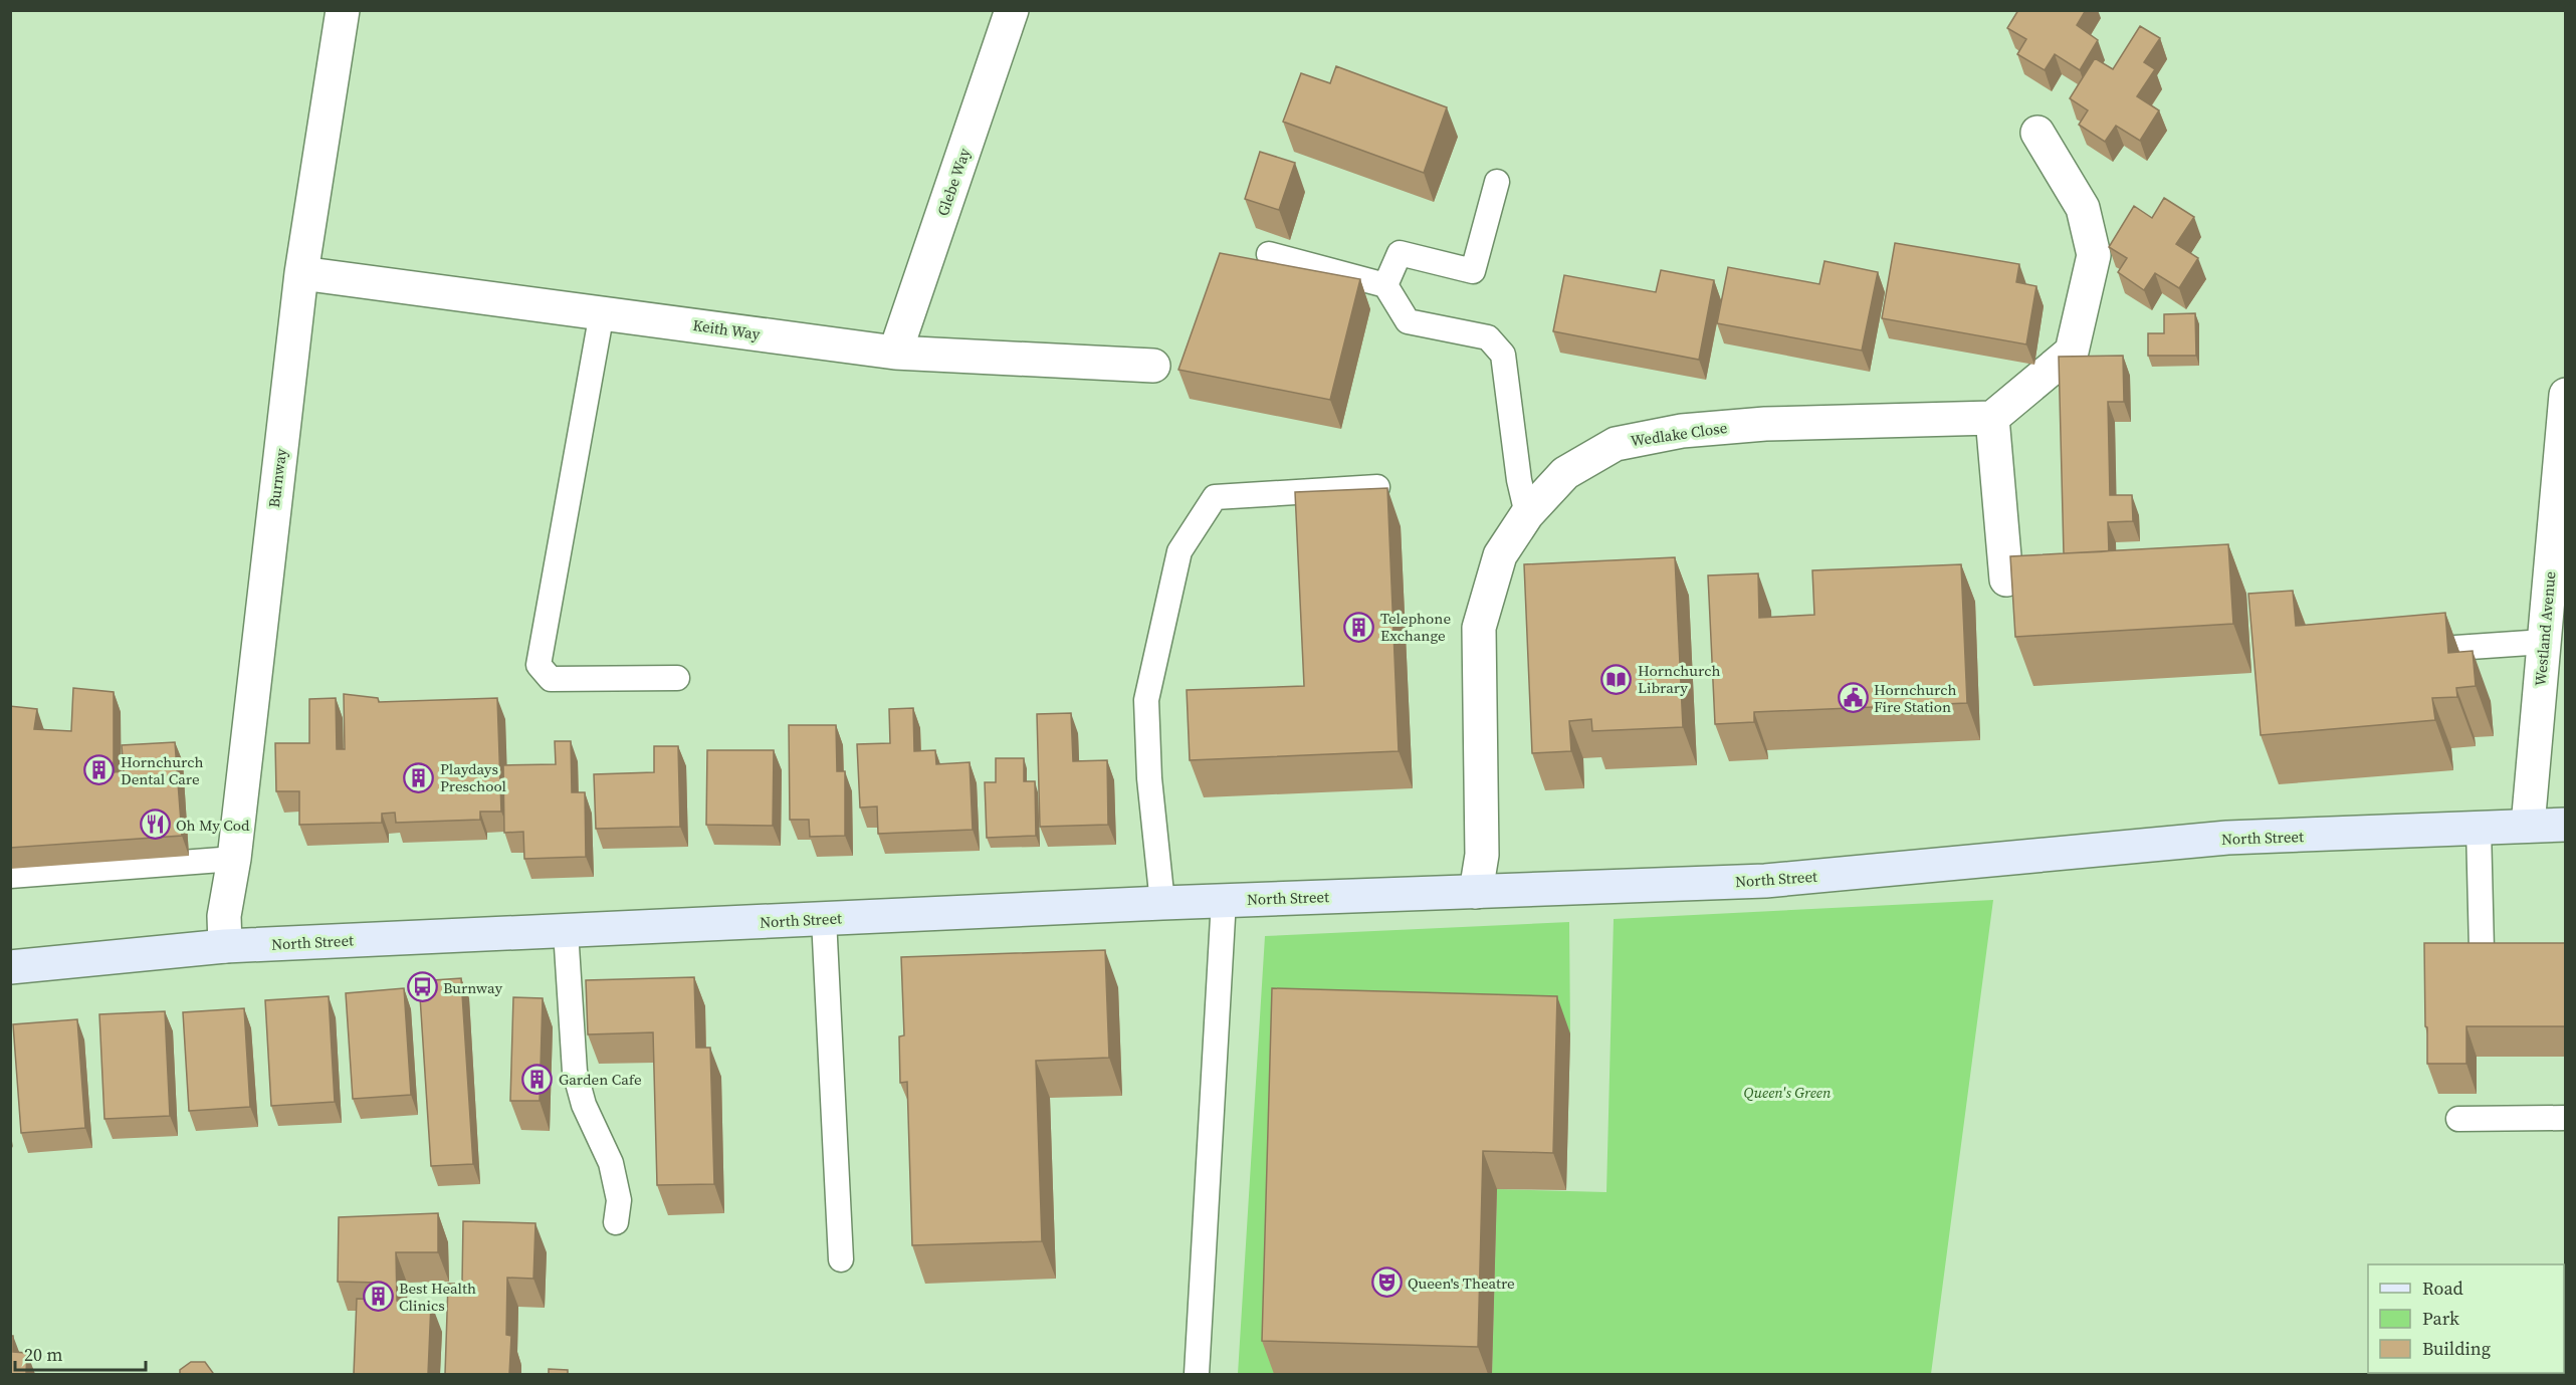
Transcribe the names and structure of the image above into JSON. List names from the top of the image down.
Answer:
{
  "streets": {
    "street": [
      "Glebe Way",
      "Keith Way",
      "Wedlake Close",
      "Burnway",
      "Westland Avenue",
      "North Street"
    ]
  },
  "crossings": [
    ["Glebe Way", "Keith Way"],
    ["Keith Way", "Burnway"],
    ["Wedlake Close", "North Street"],
    ["Burnway", "North Street"],
    ["Westland Avenue", "North Street"]
  ],
  "parks": ["Queen's Green"],
  "places": {
    "building": [
      "Telephone Exchange",
      "Hornchurch Dental Care",
      "Playdays Preschool",
      "Garden Cafe",
      "Best Health Clinics"
    ],
    "library": ["Hornchurch Library"],
    "public building": ["Hornchurch Fire Station"],
    "restaurant": ["Oh My Cod"],
    "bus stop": ["Burnway"],
    "theatre": ["Queen's Theatre"]
  },
  "legend": ["Road", "Park", "Building"],
  "scale_bar": "20 m"
}
